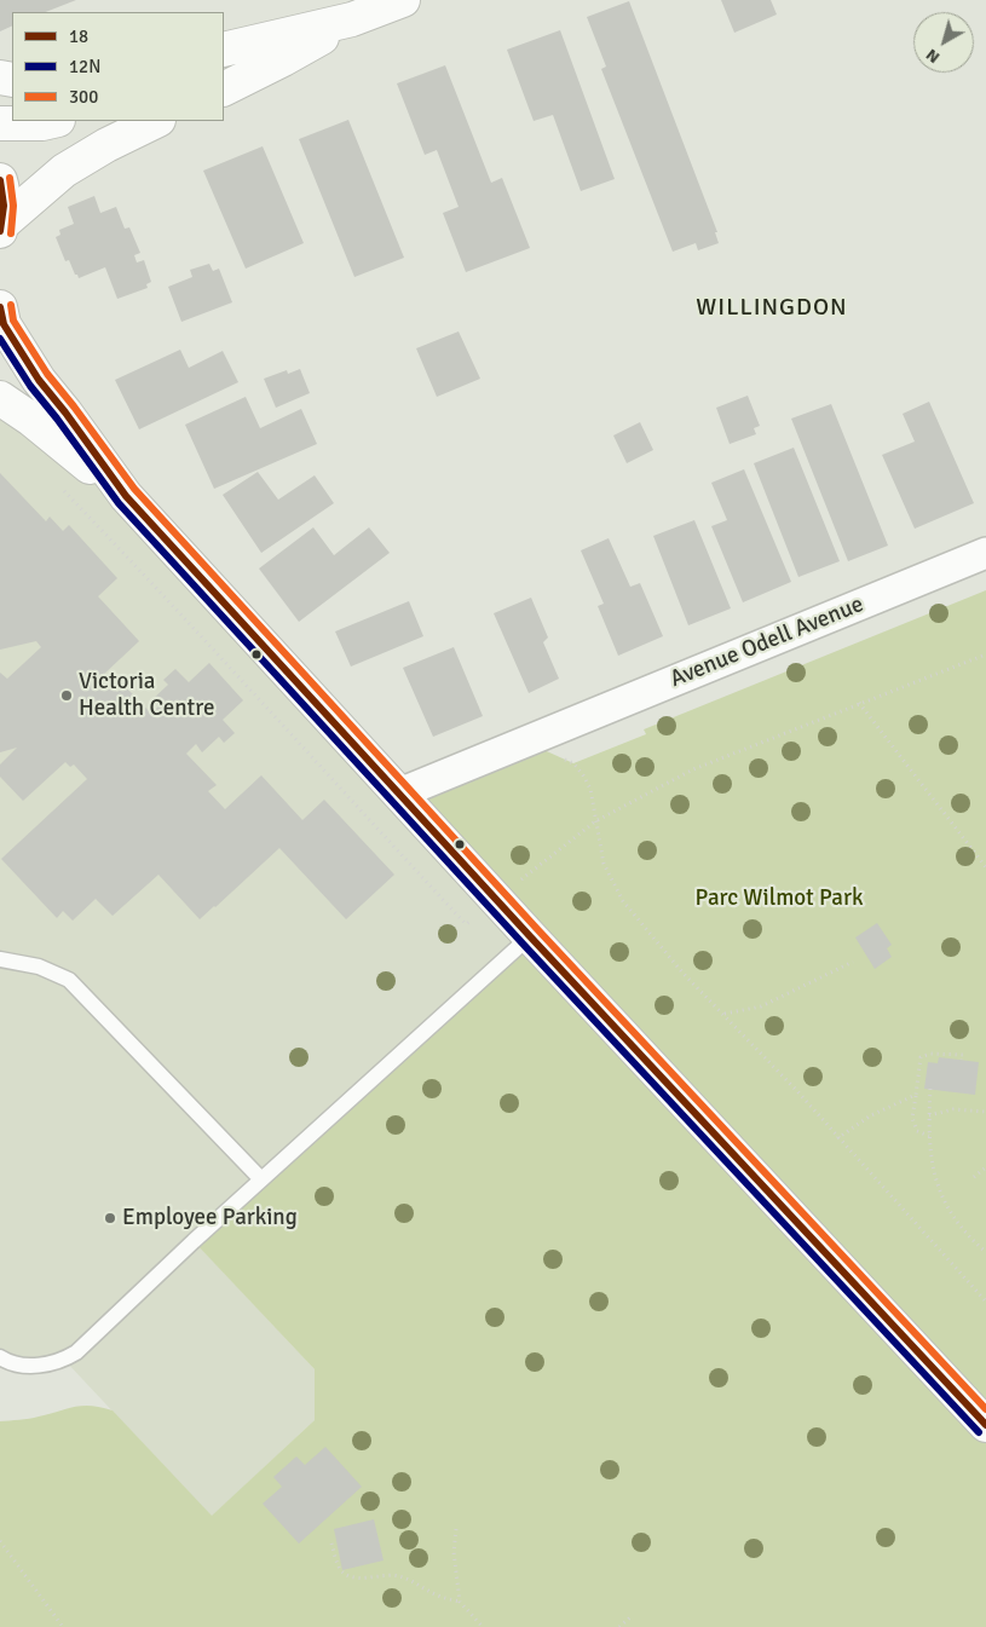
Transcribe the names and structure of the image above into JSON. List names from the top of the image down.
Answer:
{
  "streets": {
    "street": ["Avenue Odell Avenue"]
  },
  "districts": ["WILLINGDON"],
  "parks": ["Parc Wilmot Park"],
  "places": ["Victoria Health Centre", "Employee Parking"],
  "lines": ["transit line 300", "transit line 18", "transit line 12N"],
  "legend": ["18", "12N", "300"],
  "north": "bottom left"
}
